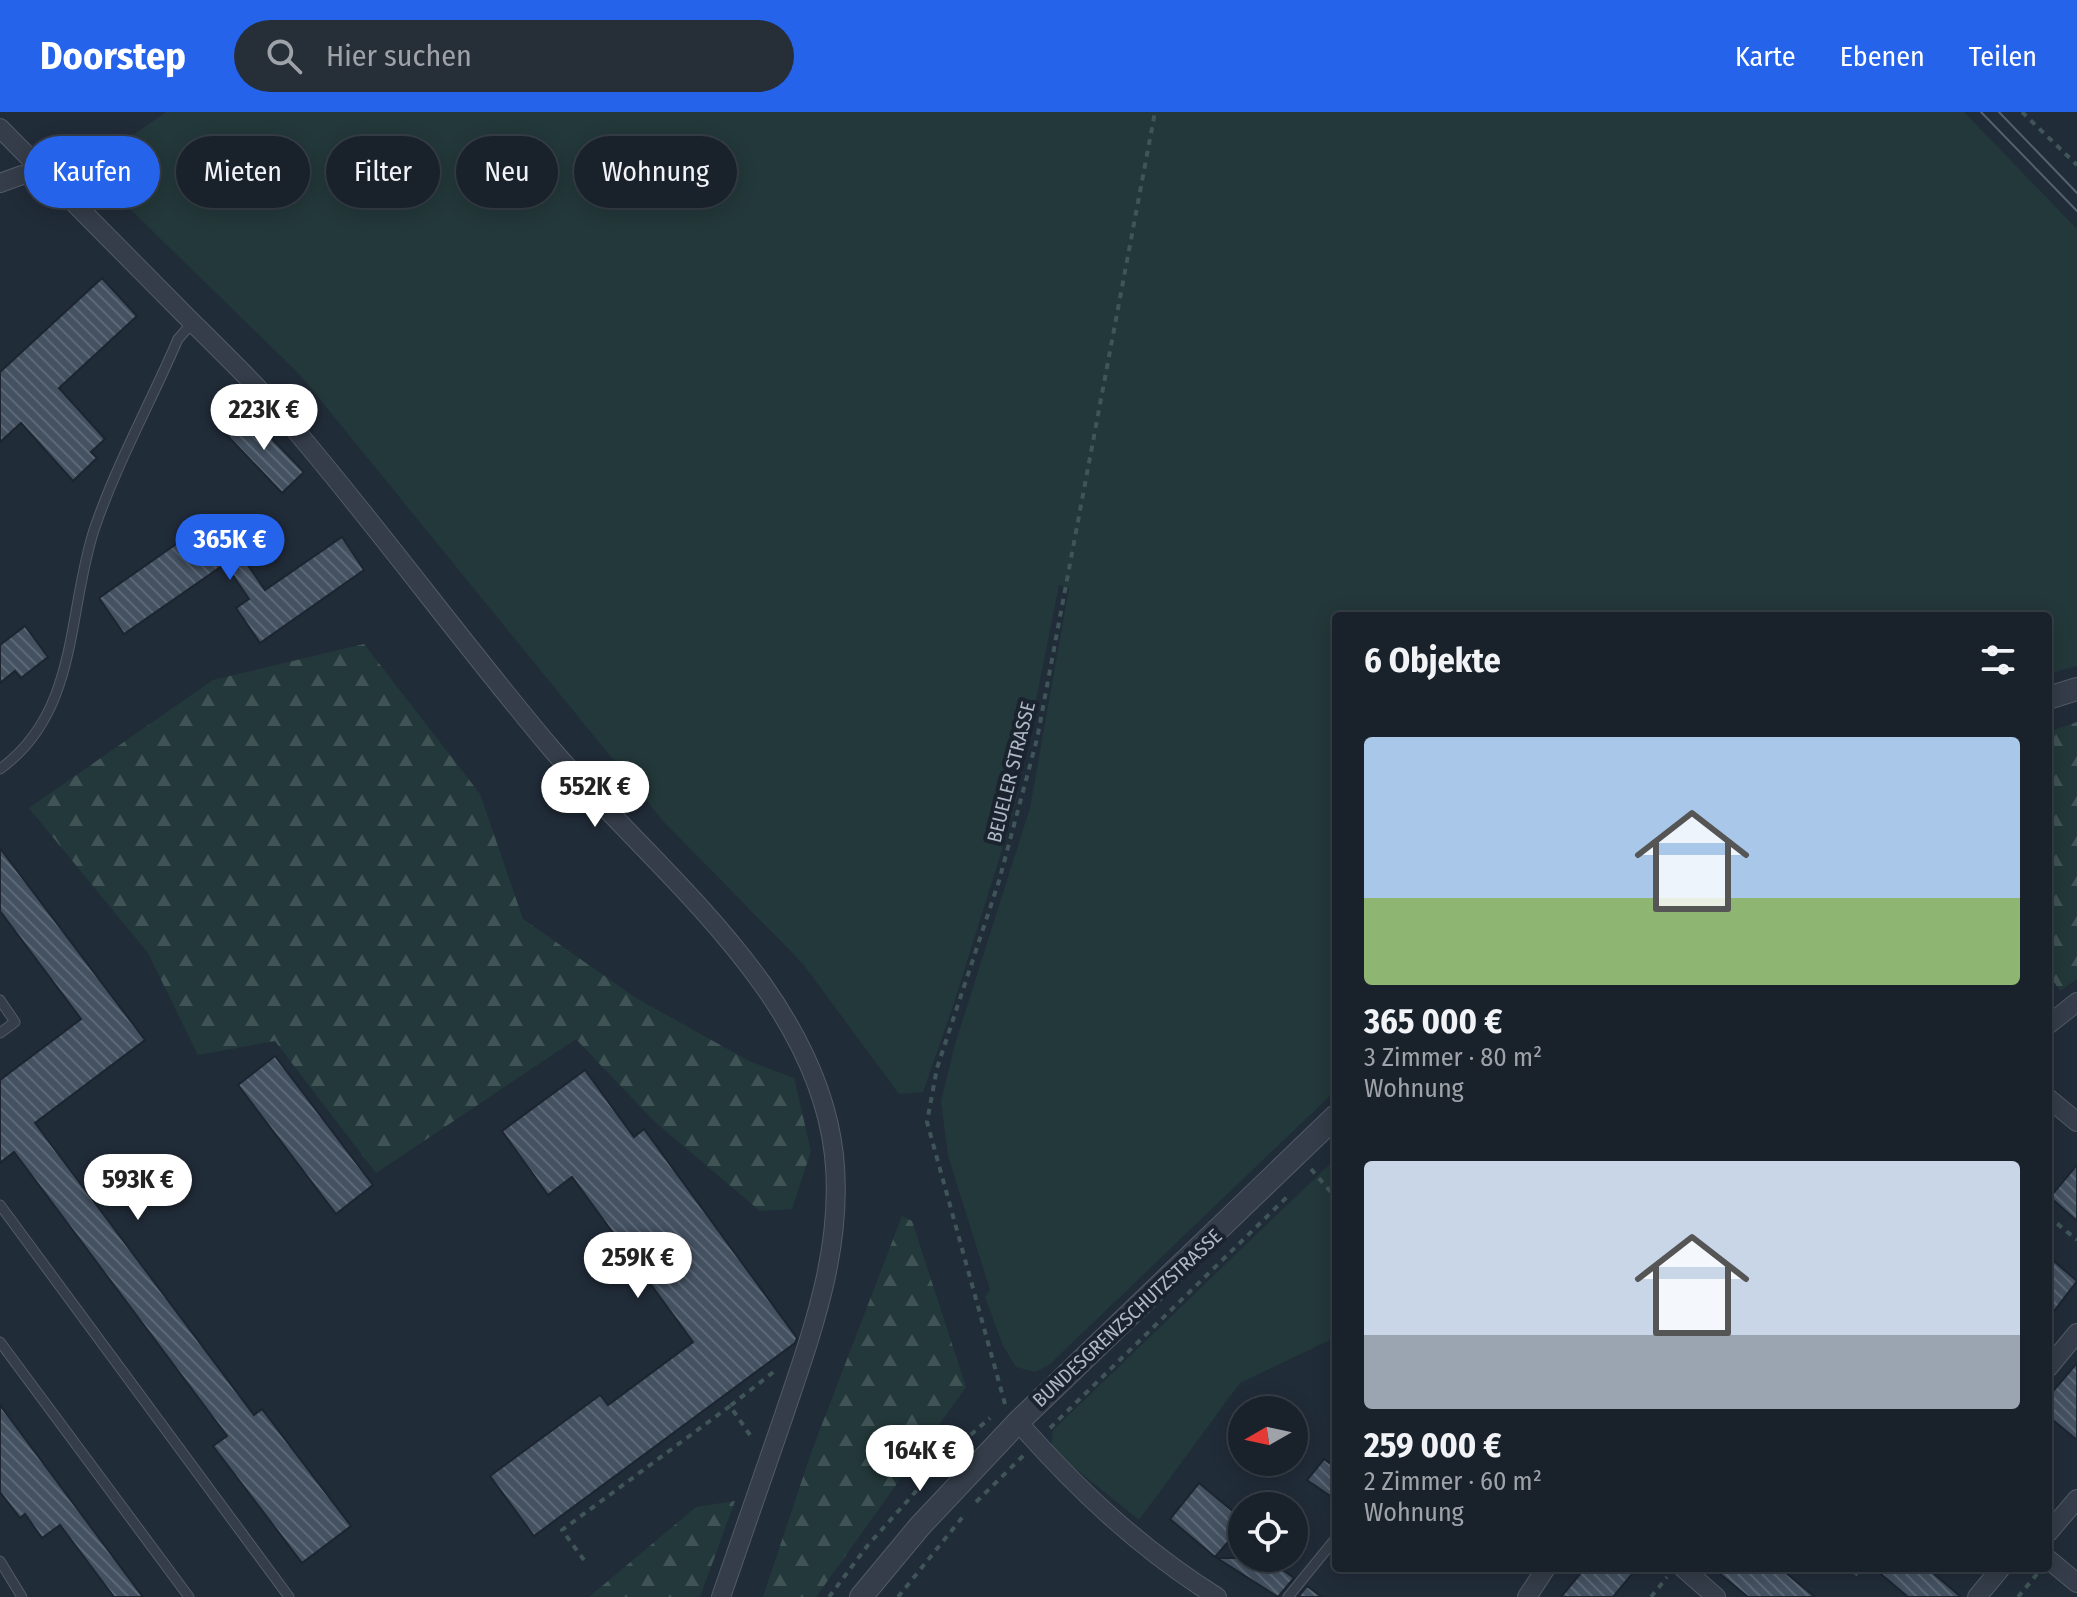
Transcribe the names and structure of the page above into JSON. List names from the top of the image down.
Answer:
{
  "streets": {
    "street": ["BUNDESGRENZSCHUTZSTRASSE"],
    "path": ["BEUELER STRASSE"]
  },
  "crossings": [
    ["BEUELER STRASSE", "BUNDESGRENZSCHUTZSTRASSE"]
  ],
  "north": "left",
  "page": {
    "header": "Doorstep",
    "search": "Hier suchen",
    "nav": ["Karte", "Ebenen", "Teilen"],
    "chip": [
      "Kaufen",
      "Mieten",
      "Filter",
      "Neu",
      "Wohnung"
    ],
    "price": [
      "223K €",
      "365K €",
      "552K €",
      "593K €",
      "259K €",
      "164K €"
    ],
    "heading": "6 Objekte",
    "list": [
      {
        "name": "365 000 €",
        "note": "3 Zimmer · 80 m² · Wohnung"
      },
      {
        "name": "259 000 €",
        "note": "2 Zimmer · 60 m² · Wohnung"
      }
    ]
  }
}
